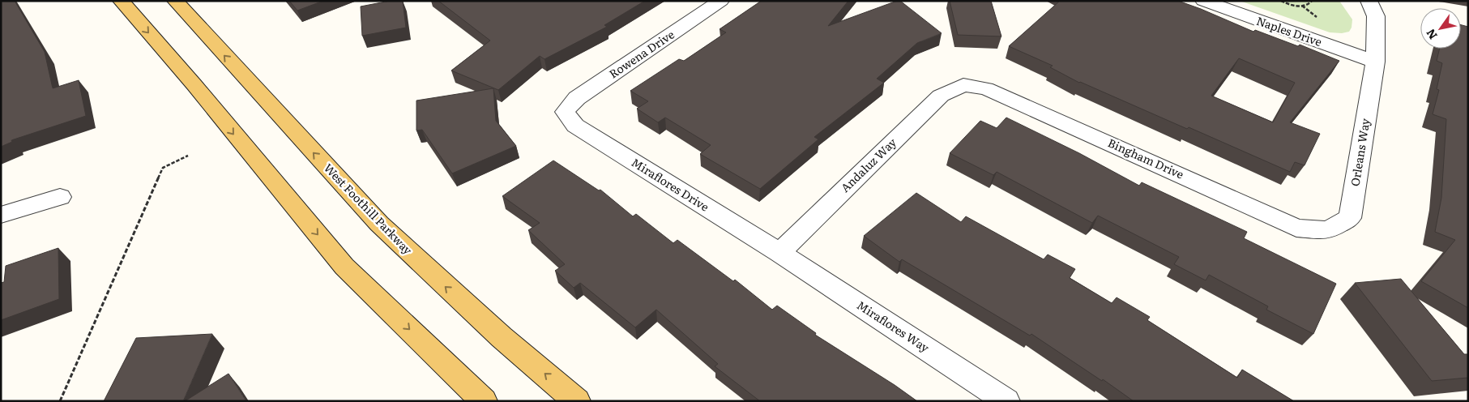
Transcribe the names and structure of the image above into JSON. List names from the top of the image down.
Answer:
{
  "streets": {
    "main road": ["West Foothill Parkway"],
    "street": [
      "Naples Drive",
      "Rowena Drive",
      "Orleans Way",
      "Bingham Drive",
      "Andaluz Way",
      "Miraflores Drive",
      "Miraflores Way"
    ]
  },
  "crossings": [
    ["Naples Drive", "Orleans Way"],
    ["Rowena Drive", "Miraflores Drive"],
    ["Orleans Way", "Bingham Drive"],
    ["Bingham Drive", "Andaluz Way"],
    ["Andaluz Way", "Miraflores Drive"],
    ["Andaluz Way", "Miraflores Way"],
    ["Miraflores Drive", "Miraflores Way"]
  ],
  "north": "bottom left"
}
